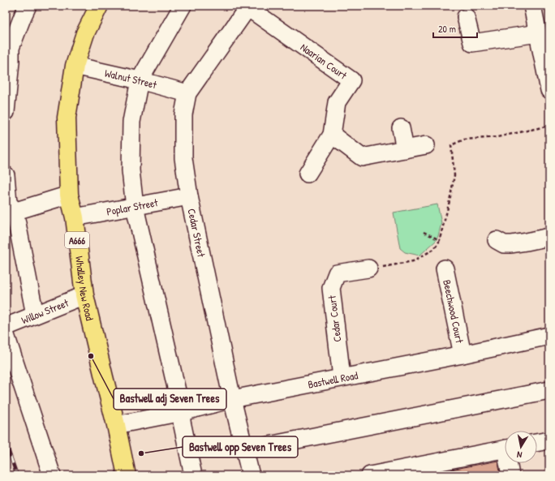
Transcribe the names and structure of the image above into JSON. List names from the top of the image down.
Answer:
{
  "streets": {
    "highway": ["A666", "Whalley New Road"],
    "street": [
      "Naarian Court",
      "Walnut Street",
      "Poplar Street",
      "Cedar Street",
      "Willow Street",
      "Beechwood Court",
      "Cedar Court",
      "Bastwell Road"
    ]
  },
  "crossings": [
    ["Naarian Court", "Cedar Street"],
    ["Walnut Street", "Cedar Street"],
    ["Walnut Street", "Whalley New Road"],
    ["Poplar Street", "Cedar Street"],
    ["Poplar Street", "Whalley New Road"],
    ["Cedar Street", "Bastwell Road"],
    ["Whalley New Road", "Willow Street"],
    ["Whalley New Road", "Bastwell Road"],
    ["Beechwood Court", "Bastwell Road"],
    ["Cedar Court", "Bastwell Road"]
  ],
  "places": ["Bastwell adj Seven Trees", "Bastwell opp Seven Trees"],
  "scale_bar": "20 m",
  "north": "bottom"
}
